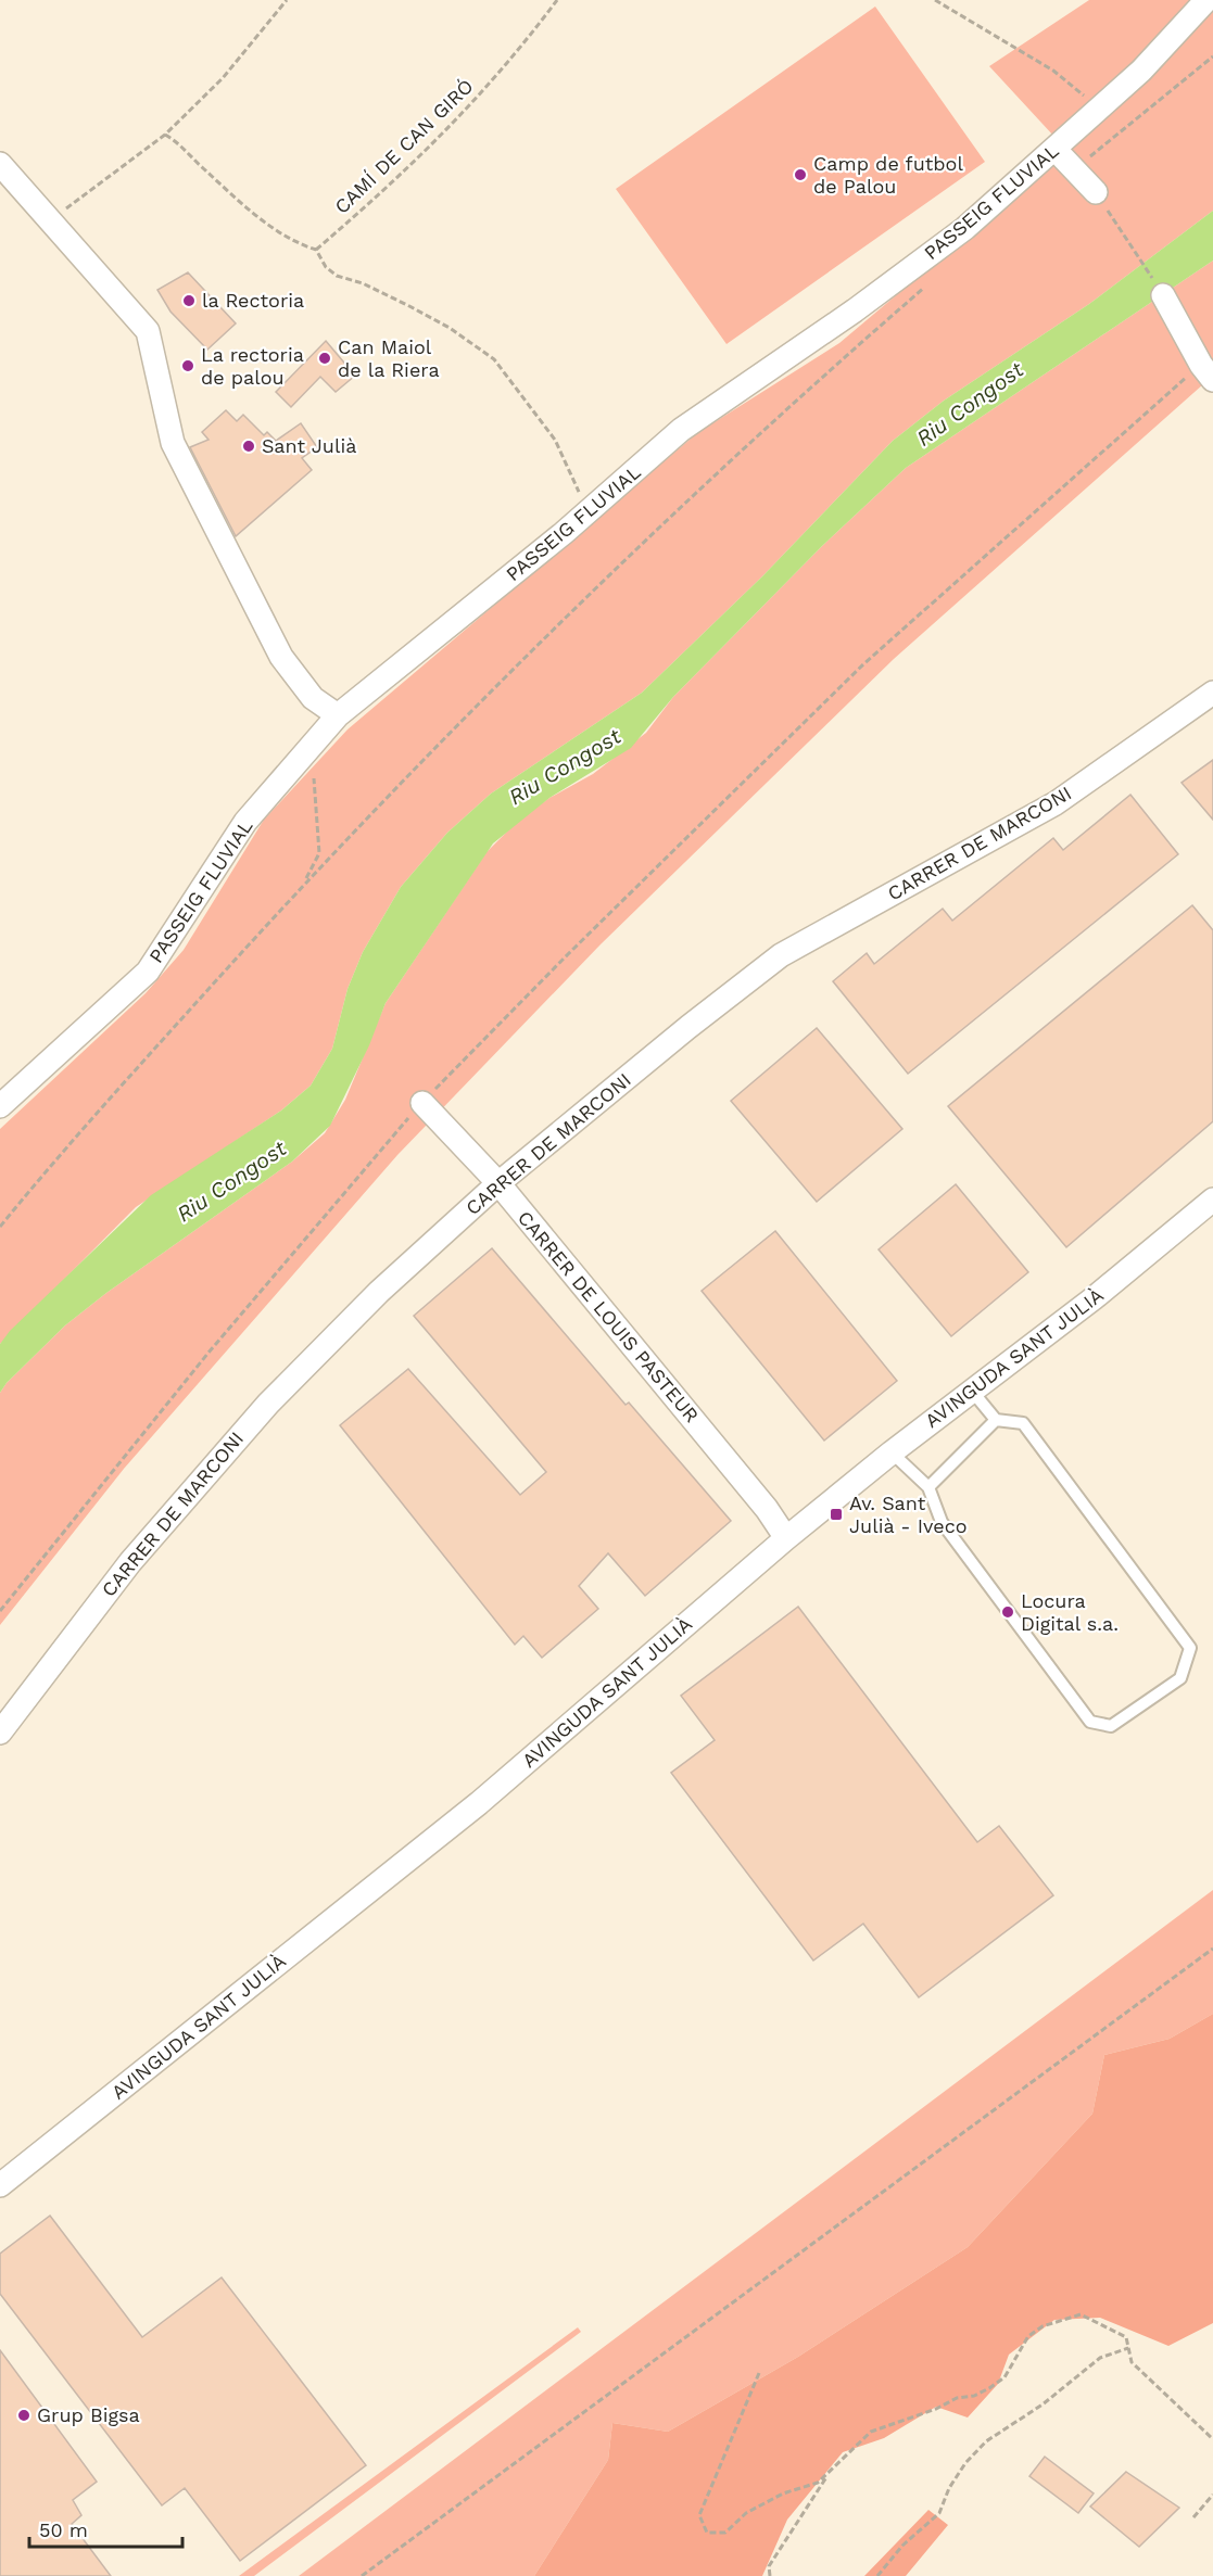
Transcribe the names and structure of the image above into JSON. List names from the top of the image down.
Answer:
{
  "streets": {
    "street": [
      "PASSEIG FLUVIAL",
      "CARRER DE MARCONI",
      "CARRER DE LOUIS PASTEUR",
      "AVINGUDA SANT JULIÀ"
    ],
    "path": ["CAMÍ DE CAN GIRÓ"]
  },
  "crossings": [
    ["CARRER DE MARCONI", "CARRER DE LOUIS PASTEUR"],
    ["CARRER DE LOUIS PASTEUR", "AVINGUDA SANT JULIÀ"]
  ],
  "water": ["Riu Congost"],
  "places": {
    "other": [
      "Camp de futbol de Palou",
      "la Rectoria",
      "Can Maiol de la Riera",
      "La rectoria de palou",
      "Sant Julià",
      "Locura Digital s.a.",
      "Grup Bigsa"
    ],
    "transit": ["Av. Sant Julià - Iveco"]
  },
  "scale_bar": "50 m"
}
